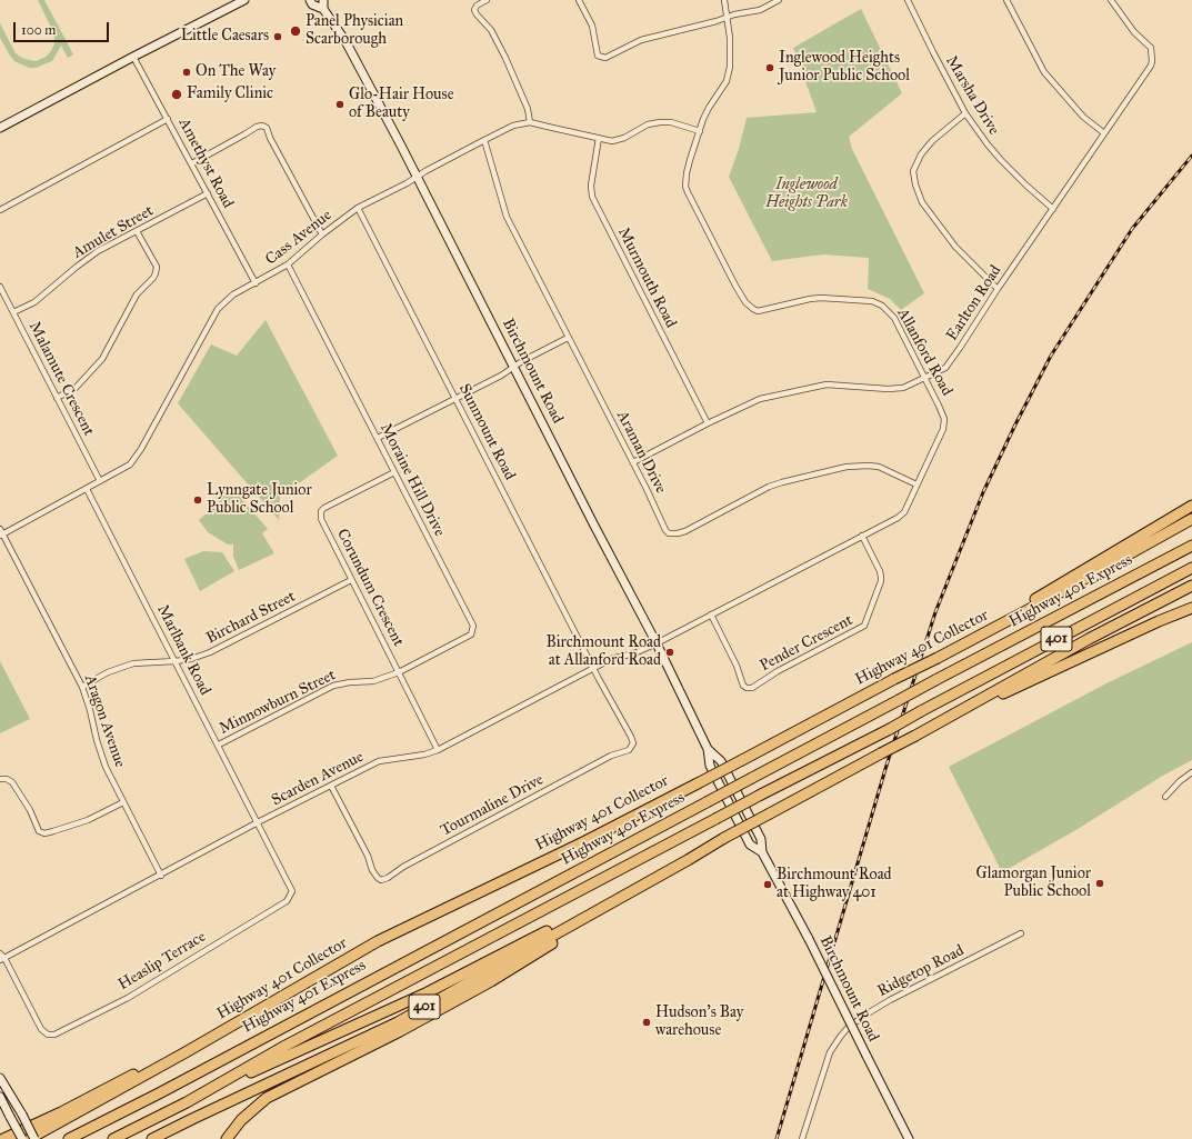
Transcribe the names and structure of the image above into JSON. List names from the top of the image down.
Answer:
{
  "streets": {
    "highway": ["Highway 401 Express", "401", "Highway 401 Collector"],
    "main road": ["Birchmount Road"],
    "street": [
      "Marsha Drive",
      "Amethyst Road",
      "Amulet Street",
      "Cass Avenue",
      "Murmouth Road",
      "Earlton Road",
      "Allanford Road",
      "Malamute Crescent",
      "Sunmount Road",
      "Araman Drive",
      "Moraine Hill Drive",
      "Corundum Crescent",
      "Birchard Street",
      "Pender Crescent",
      "Marlbank Road",
      "Minnowburn Street",
      "Aragon Avenue",
      "Scarden Avenue",
      "Tourmaline Drive",
      "Heaslip Terrace",
      "Ridgetop Road"
    ]
  },
  "crossings": [
    ["Marsha Drive", "Earlton Road"],
    ["Amethyst Road", "Amulet Street"],
    ["Amethyst Road", "Cass Avenue"],
    ["Amulet Street", "Malamute Crescent"],
    ["Cass Avenue", "Murmouth Road"],
    ["Cass Avenue", "Allanford Road"],
    ["Cass Avenue", "Birchmount Road"],
    ["Cass Avenue", "Malamute Crescent"],
    ["Cass Avenue", "Sunmount Road"],
    ["Cass Avenue", "Araman Drive"],
    ["Cass Avenue", "Moraine Hill Drive"],
    ["Cass Avenue", "Marlbank Road"],
    ["Cass Avenue", "Aragon Avenue"],
    ["Murmouth Road", "Earlton Road"],
    ["Earlton Road", "Allanford Road"],
    ["Earlton Road", "Araman Drive"],
    ["Allanford Road", "Birchmount Road"],
    ["Allanford Road", "Araman Drive"],
    ["Allanford Road", "Pender Crescent"],
    ["Allanford Road", "Scarden Avenue"],
    ["Birchmount Road", "Scarden Avenue"],
    ["Sunmount Road", "Scarden Avenue"],
    ["Sunmount Road", "Tourmaline Drive"],
    ["Moraine Hill Drive", "Corundum Crescent"],
    ["Moraine Hill Drive", "Minnowburn Street"],
    ["Corundum Crescent", "Birchard Street"],
    ["Corundum Crescent", "Minnowburn Street"],
    ["Corundum Crescent", "Scarden Avenue"],
    ["Birchard Street", "Marlbank Road"],
    ["Birchard Street", "Aragon Avenue"],
    ["Marlbank Road", "Minnowburn Street"],
    ["Marlbank Road", "Scarden Avenue"],
    ["Marlbank Road", "Heaslip Terrace"],
    ["Aragon Avenue", "Scarden Avenue"],
    ["Scarden Avenue", "Tourmaline Drive"],
    ["Scarden Avenue", "Heaslip Terrace"]
  ],
  "parks": ["Inglewood Heights Park"],
  "places": [
    "Panel Physician Scarborough",
    "Little Caesars",
    "Inglewood Heights Junior Public School",
    "On The Way",
    "Family Clinic",
    "Glo-Hair House of Beauty",
    "Lynngate Junior Public School",
    "Birchmount Road at Allanford Road",
    "Glamorgan Junior Public School",
    "Birchmount Road at Highway 401",
    "Hudson's Bay warehouse"
  ],
  "scale_bar": "100 m"
}
